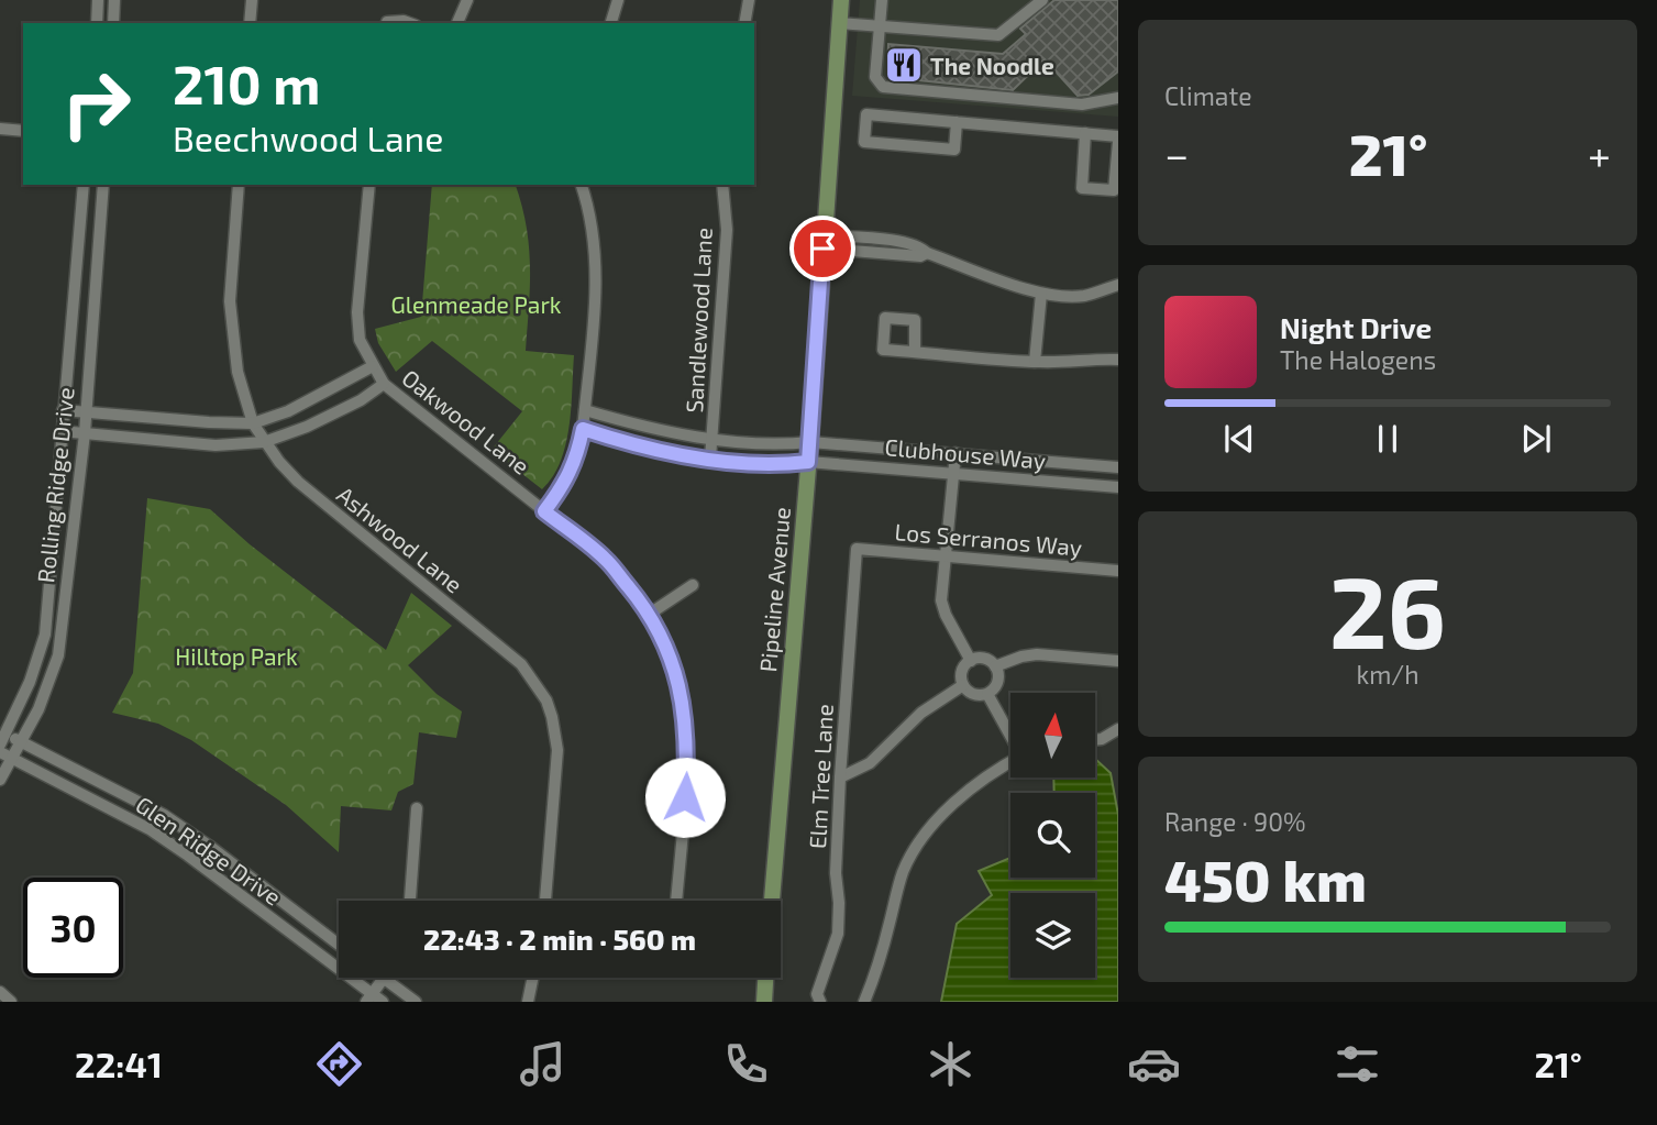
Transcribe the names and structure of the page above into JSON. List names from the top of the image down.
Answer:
{
  "streets": {
    "main road": ["Pipeline Avenue"],
    "street": [
      "Sandlewood Lane",
      "Oakwood Lane",
      "Clubhouse Way",
      "Rolling Ridge Drive",
      "Ashwood Lane",
      "Los Serranos Way",
      "Elm Tree Lane",
      "Glen Ridge Drive"
    ]
  },
  "crossings": [
    ["Sandlewood Lane", "Clubhouse Way"],
    ["Clubhouse Way", "Pipeline Avenue"],
    ["Rolling Ridge Drive", "Glen Ridge Drive"],
    ["Los Serranos Way", "Elm Tree Lane"]
  ],
  "parks": ["Glenmeade Park", "Hilltop Park"],
  "places": {
    "restaurant": ["The Noodle"]
  },
  "north": "top",
  "page": {
    "tile": [
      "Climate",
      ["26", "km/h"],
      ["Range · 90%", "450 km"]
    ],
    "turn": ["210 m", "Beechwood Lane"],
    "heat": ["−", "21°", "+"],
    "song": ["Night Drive", "The Halogens"],
    "limit": "30",
    "trip": "22:43 · 2 min · 560 m",
    "tabs": ["22:41", "21°"]
  }
}
